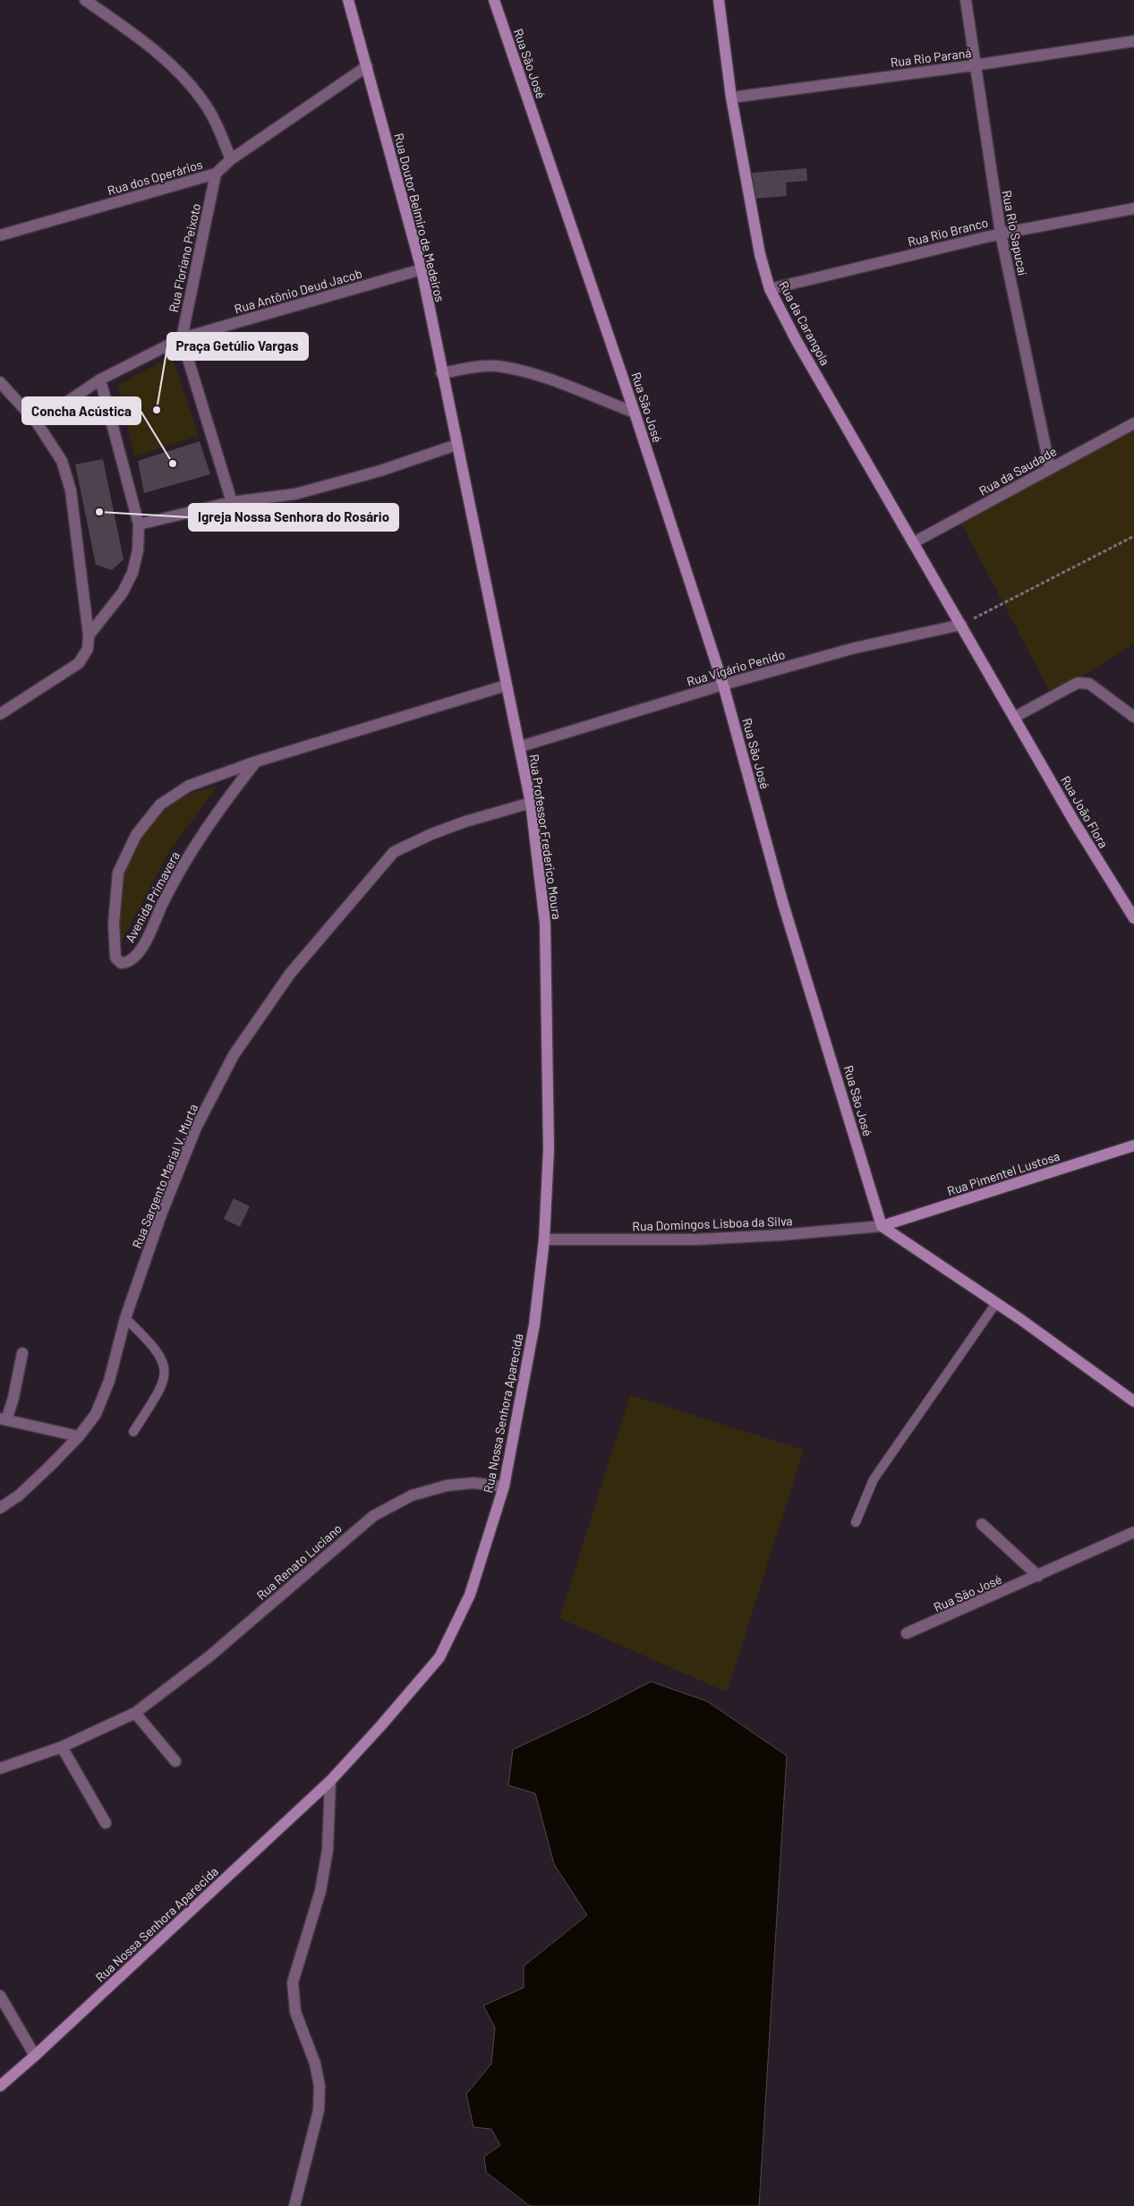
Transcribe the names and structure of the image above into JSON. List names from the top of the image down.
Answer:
{
  "streets": {
    "main road": [
      "Rua São José",
      "Rua Doutor Belmiro de Medeiros",
      "Rua da Carangola",
      "Rua João Flora",
      "Rua Professor Frederico Moura",
      "Rua Pimentel Lustosa",
      "Rua Nossa Senhora Aparecida"
    ],
    "street": [
      "Rua Rio Paraná",
      "Rua dos Operários",
      "Rua Rio Branco",
      "Rua Rio Sapucaí",
      "Rua Floriano Peixoto",
      "Rua Antônio Deud Jacob",
      "Rua da Saudade",
      "Rua Vigário Penido",
      "Avenida Primavera",
      "Rua Sargento Marial V. Murta",
      "Rua Domingos Lisboa da Silva",
      "Rua Renato Luciano"
    ]
  },
  "crossings": [
    ["Rua Rio Paraná", "Rua Rio Sapucaí"],
    ["Rua Rio Paraná", "Rua da Carangola"],
    ["Rua São José", "Rua Vigário Penido"],
    ["Rua São José", "Rua Pimentel Lustosa"],
    ["Rua São José", "Rua Domingos Lisboa da Silva"],
    ["Rua dos Operários", "Rua Doutor Belmiro de Medeiros"],
    ["Rua dos Operários", "Rua Floriano Peixoto"],
    ["Rua Doutor Belmiro de Medeiros", "Rua Antônio Deud Jacob"],
    ["Rua Doutor Belmiro de Medeiros", "Rua Professor Frederico Moura"],
    ["Rua Rio Branco", "Rua Rio Sapucaí"],
    ["Rua Rio Branco", "Rua da Carangola"],
    ["Rua Rio Sapucaí", "Rua da Saudade"],
    ["Rua Floriano Peixoto", "Rua Antônio Deud Jacob"],
    ["Rua da Carangola", "Rua da Saudade"],
    ["Rua da Carangola", "Rua Vigário Penido"],
    ["Rua da Carangola", "Rua João Flora"],
    ["Rua Vigário Penido", "Rua João Flora"],
    ["Rua Vigário Penido", "Rua Professor Frederico Moura"],
    ["Rua Professor Frederico Moura", "Avenida Primavera"],
    ["Rua Professor Frederico Moura", "Rua Sargento Marial V. Murta"],
    ["Rua Professor Frederico Moura", "Rua Domingos Lisboa da Silva"],
    ["Rua Professor Frederico Moura", "Rua Nossa Senhora Aparecida"],
    ["Rua Pimentel Lustosa", "Rua Domingos Lisboa da Silva"],
    ["Rua Domingos Lisboa da Silva", "Rua Nossa Senhora Aparecida"],
    ["Rua Nossa Senhora Aparecida", "Rua Renato Luciano"]
  ],
  "places": ["Praça Getúlio Vargas", "Concha Acústica", "Igreja Nossa Senhora do Rosário"]
}
